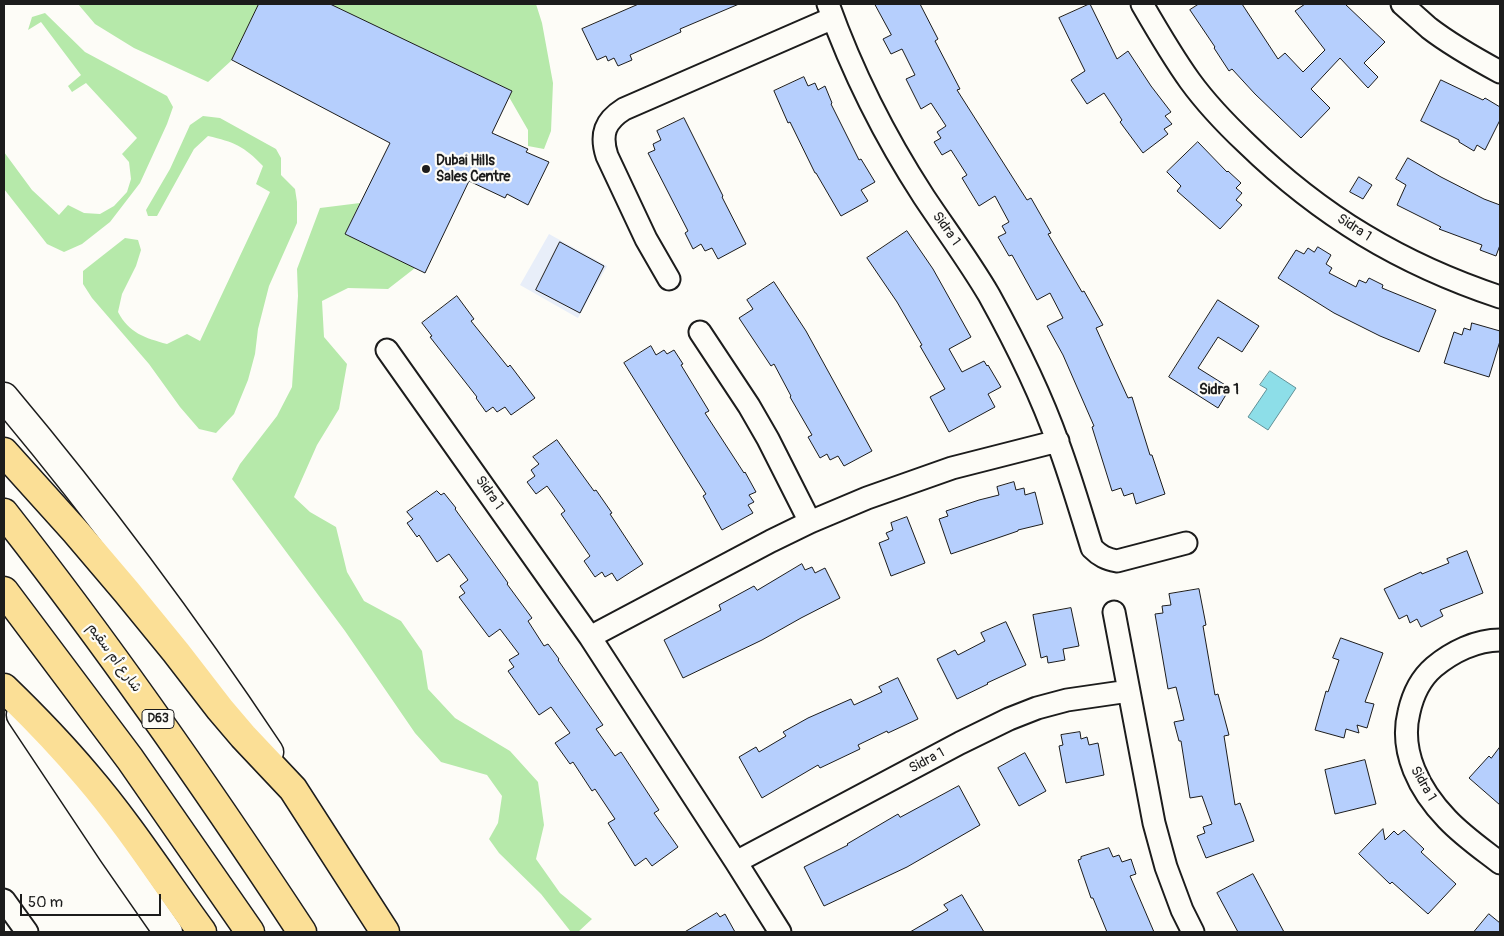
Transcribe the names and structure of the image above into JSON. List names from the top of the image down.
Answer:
{
  "streets": {
    "main road": ["شارع أم سقيم", "D63"],
    "street": ["Sidra 1"]
  },
  "districts": ["Sidra 1"],
  "places": ["Dubai Hills Sales Centre"],
  "scale_bar": "50 m"
}
